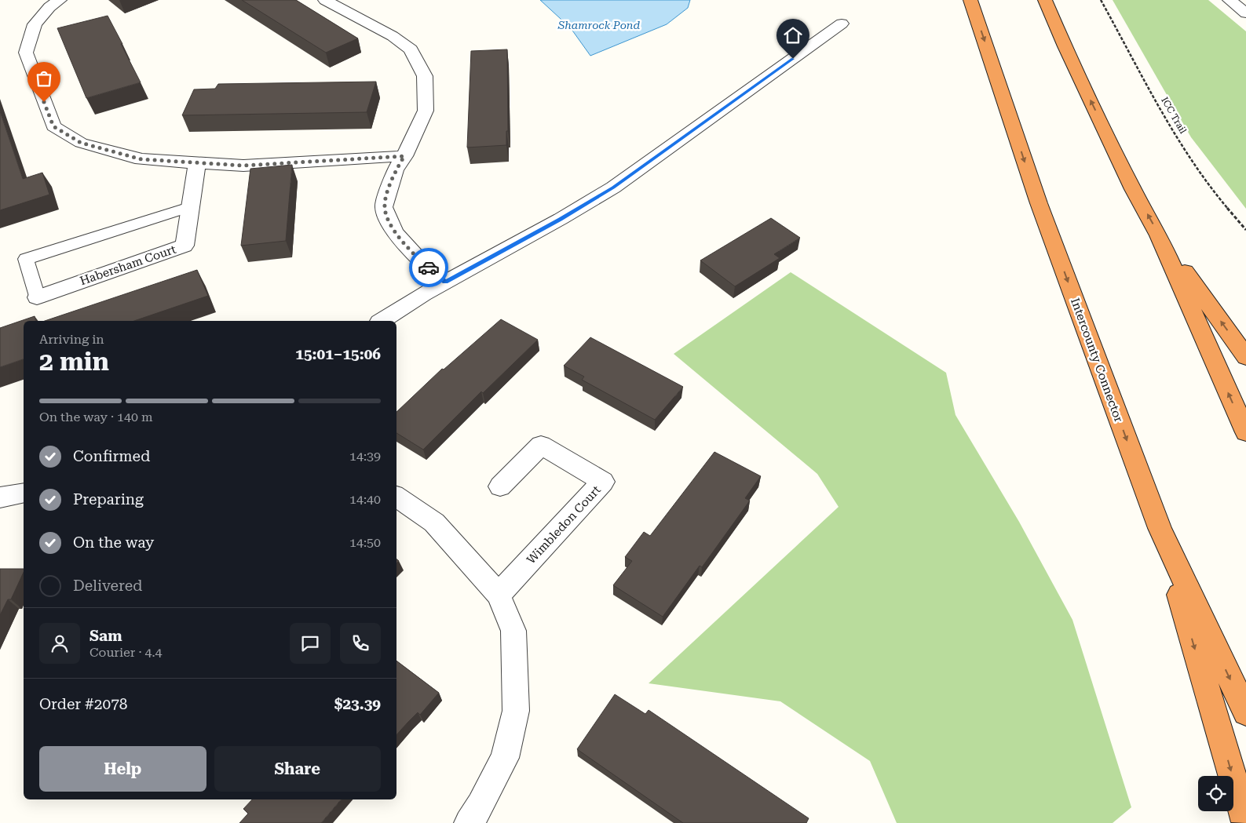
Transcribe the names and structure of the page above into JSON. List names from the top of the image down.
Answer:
{
  "streets": {
    "highway": ["Intercounty Connector"],
    "street": ["Habersham Court", "Wimbledon Court"],
    "path": ["ICC Trail"]
  },
  "water": ["Shamrock Pond"],
  "page": {
    "heading": ["2 min", "Arriving in", "15:01–15:06"],
    "panel": [
      "Sam",
      "Courier · 4.4",
      "Order #2078",
      "$23.39"
    ],
    "bar": "On the way · 140 m",
    "list": [
      ["Confirmed", "14:39"],
      ["Preparing", "14:40"],
      ["On the way", "14:50"],
      "Delivered"
    ],
    "buttons": ["Help", "Share"]
  }
}
